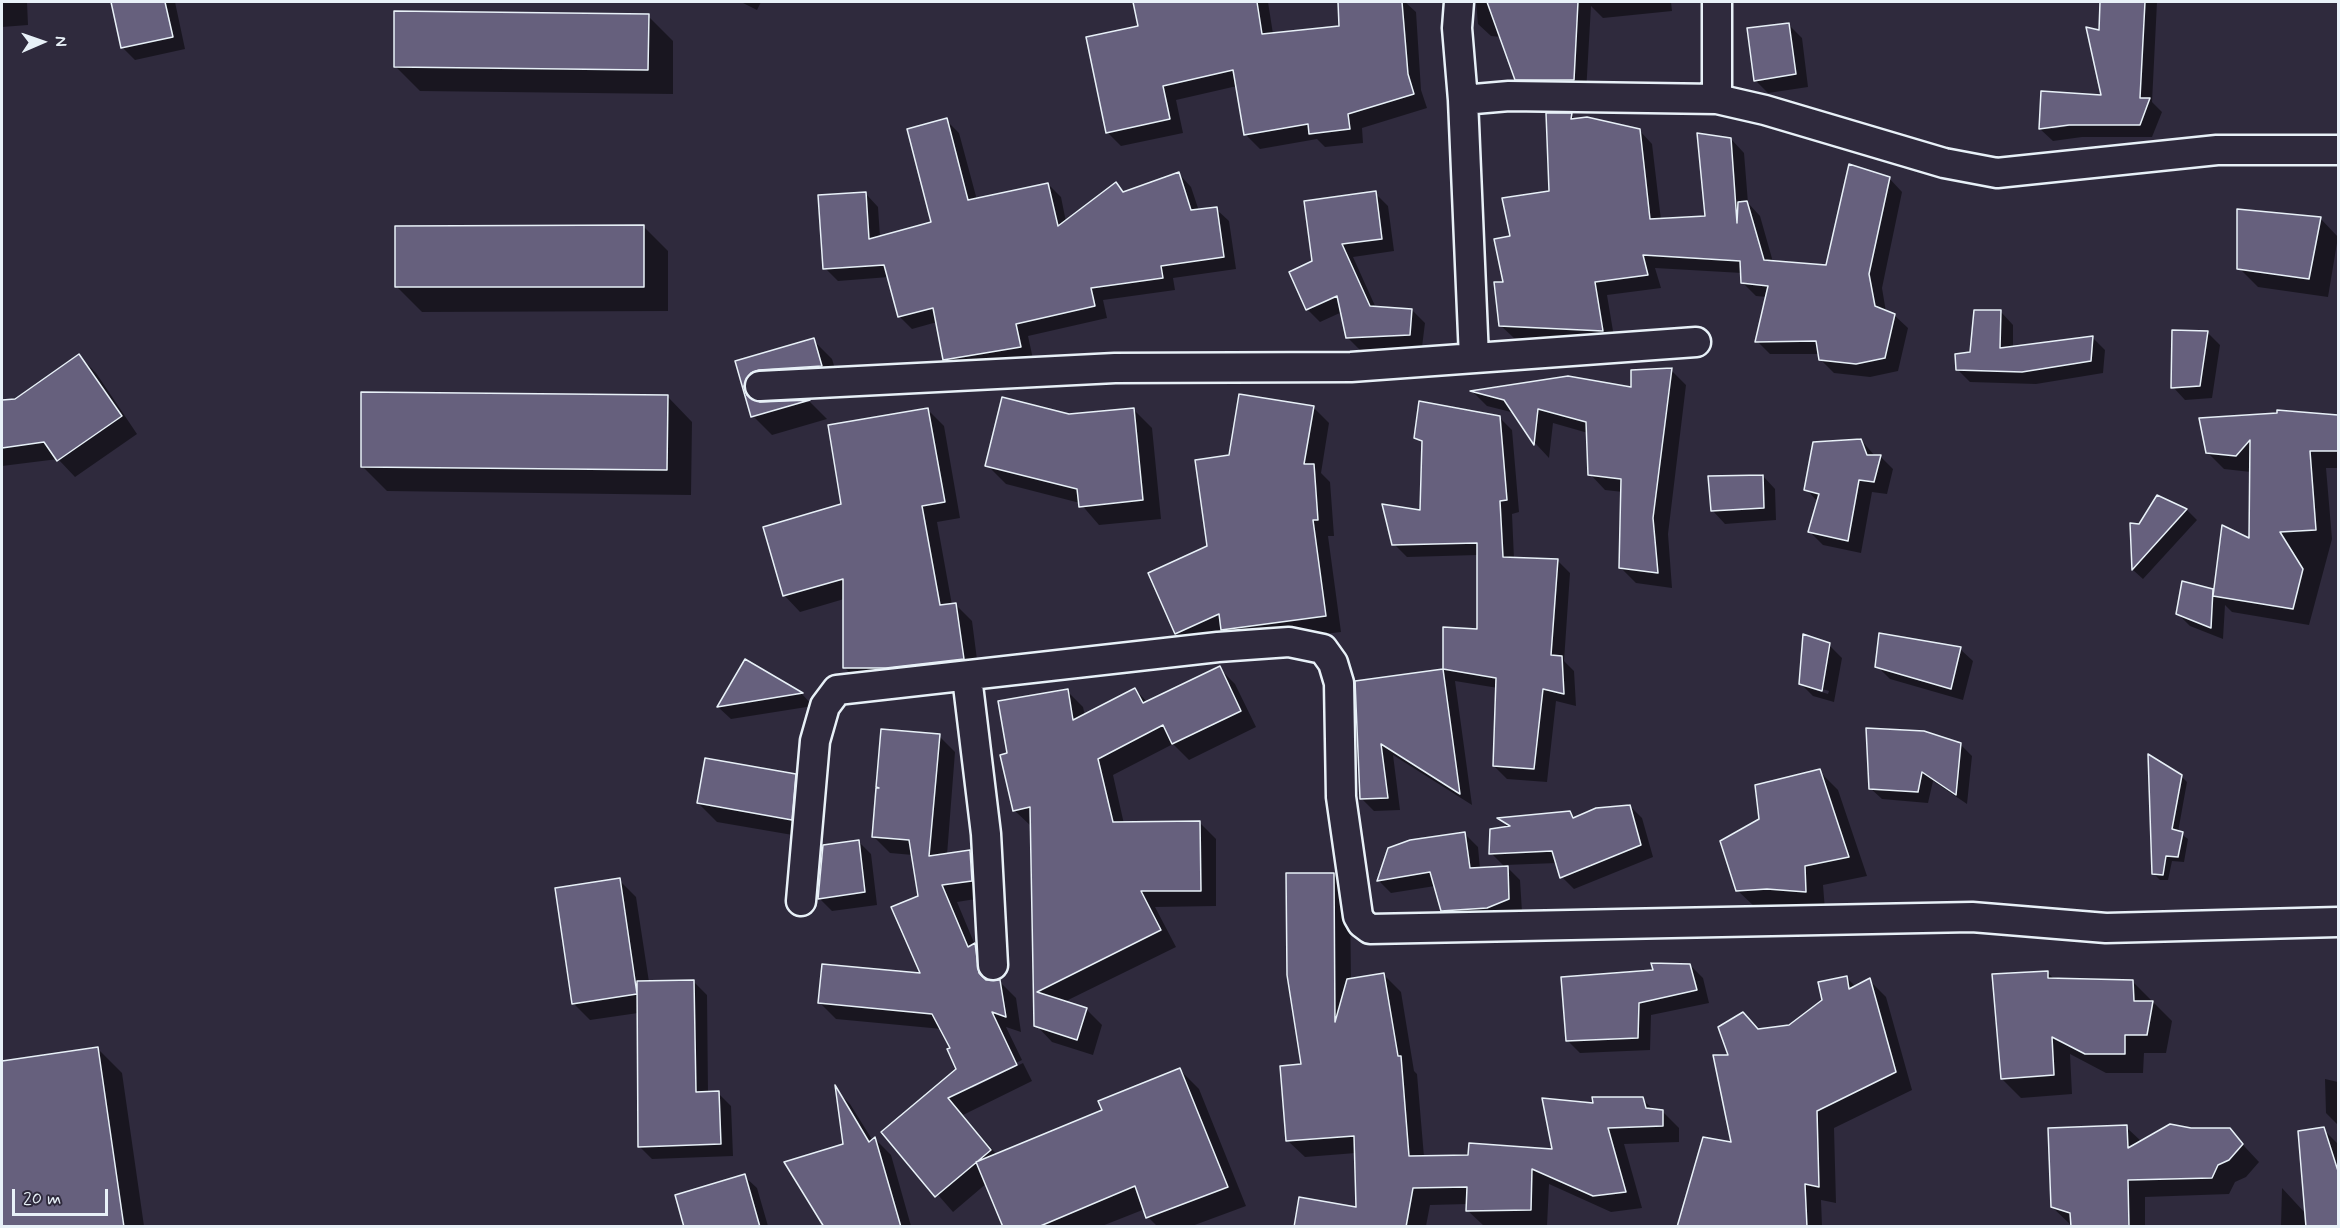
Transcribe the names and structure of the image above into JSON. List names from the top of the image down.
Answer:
{
  "scale_bar": "20 m",
  "north": "right"
}
